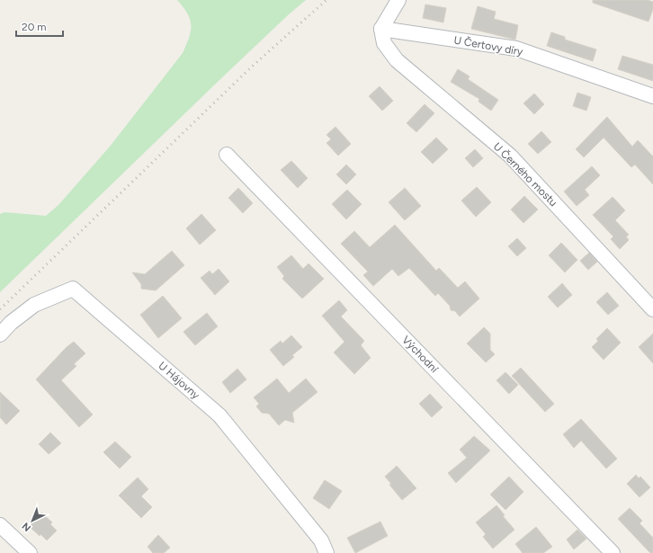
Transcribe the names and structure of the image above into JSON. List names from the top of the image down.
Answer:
{
  "streets": {
    "street": [
      "U Čertovy díry",
      "U Černého mostu",
      "Východní",
      "U Hájovny"
    ]
  },
  "crossings": [
    ["U Čertovy díry", "U Černého mostu"]
  ],
  "scale_bar": "20 m",
  "north": "bottom left"
}
